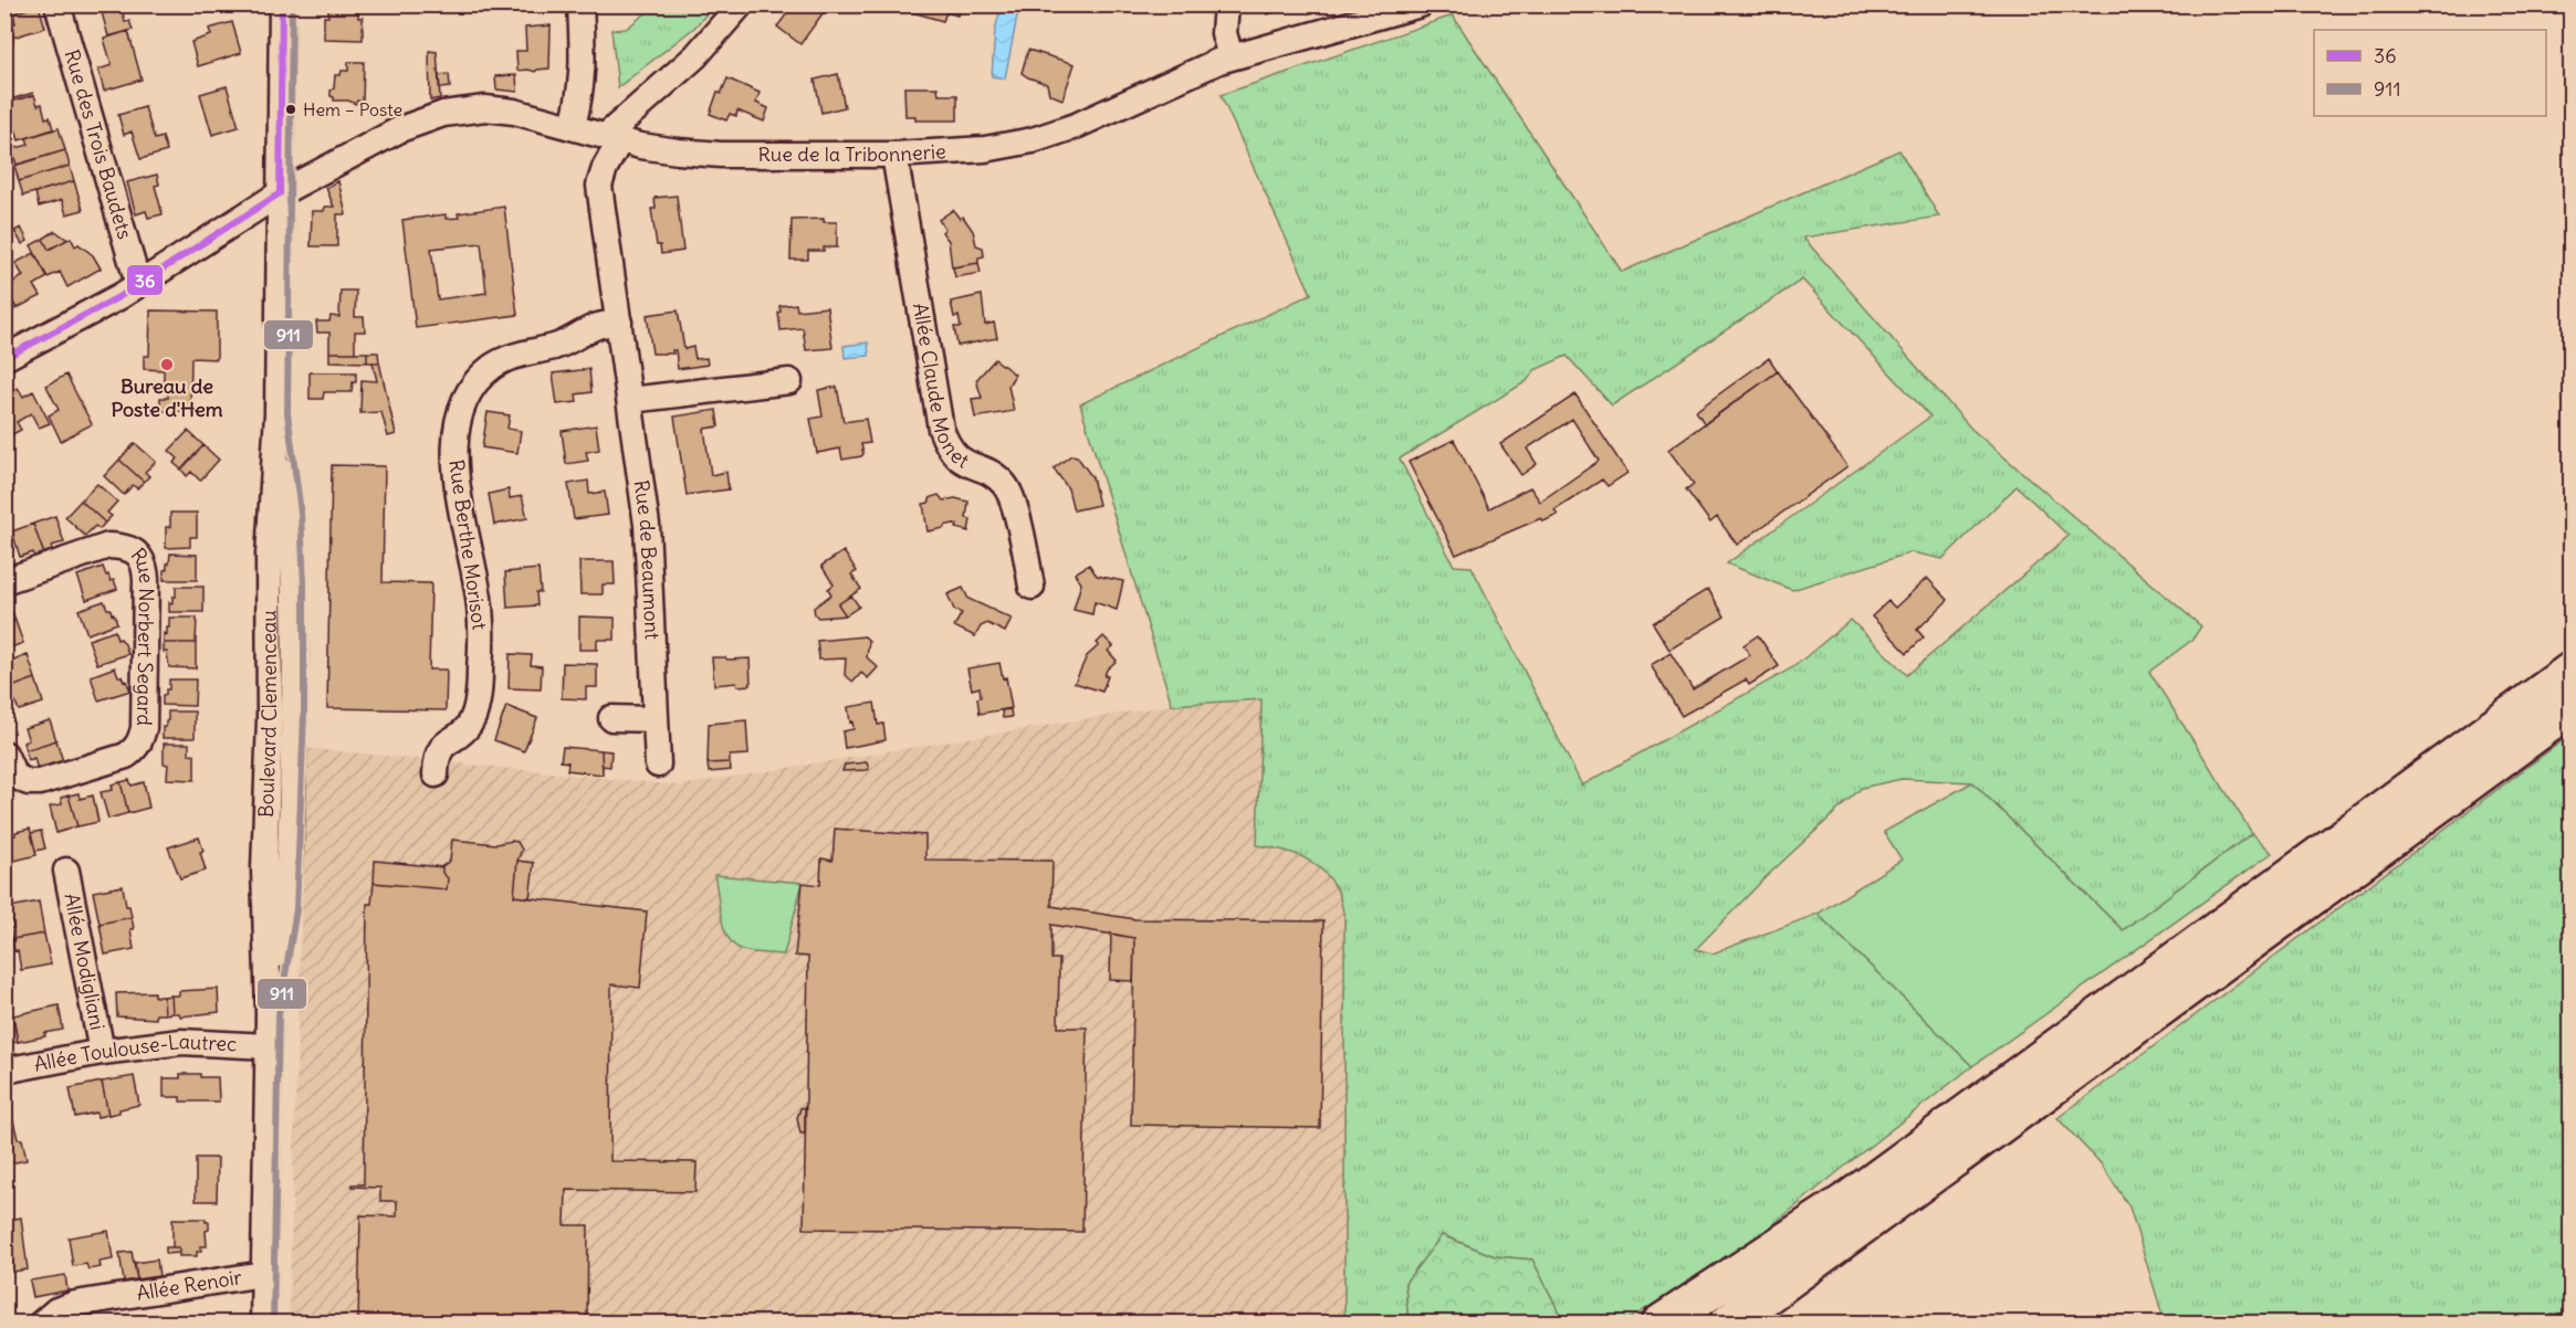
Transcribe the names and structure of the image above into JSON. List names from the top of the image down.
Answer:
{
  "streets": {
    "street": [
      "Rue des Trois Baudets",
      "Rue de la Tribonnerie",
      "Allée Claude Monet",
      "Rue Berthe Morisot",
      "Rue de Beaumont",
      "Rue Norbert Segard",
      "Boulevard Clemenceau",
      "Allée Modigliani",
      "Allée Toulouse-Lautrec",
      "Allée Renoir"
    ]
  },
  "crossings": [
    ["Rue des Trois Baudets", "Rue de la Tribonnerie"],
    ["Rue de la Tribonnerie", "Allée Claude Monet"],
    ["Rue de la Tribonnerie", "Rue de Beaumont"],
    ["Rue de la Tribonnerie", "Boulevard Clemenceau"],
    ["Rue Berthe Morisot", "Rue de Beaumont"],
    ["Boulevard Clemenceau", "Allée Toulouse-Lautrec"],
    ["Boulevard Clemenceau", "Allée Renoir"],
    ["Allée Modigliani", "Allée Toulouse-Lautrec"]
  ],
  "places": ["Hem – Poste", "Bureau de Poste d'Hem"],
  "lines": ["transit line 36", "transit line 911"],
  "legend": ["36", "911"]
}
